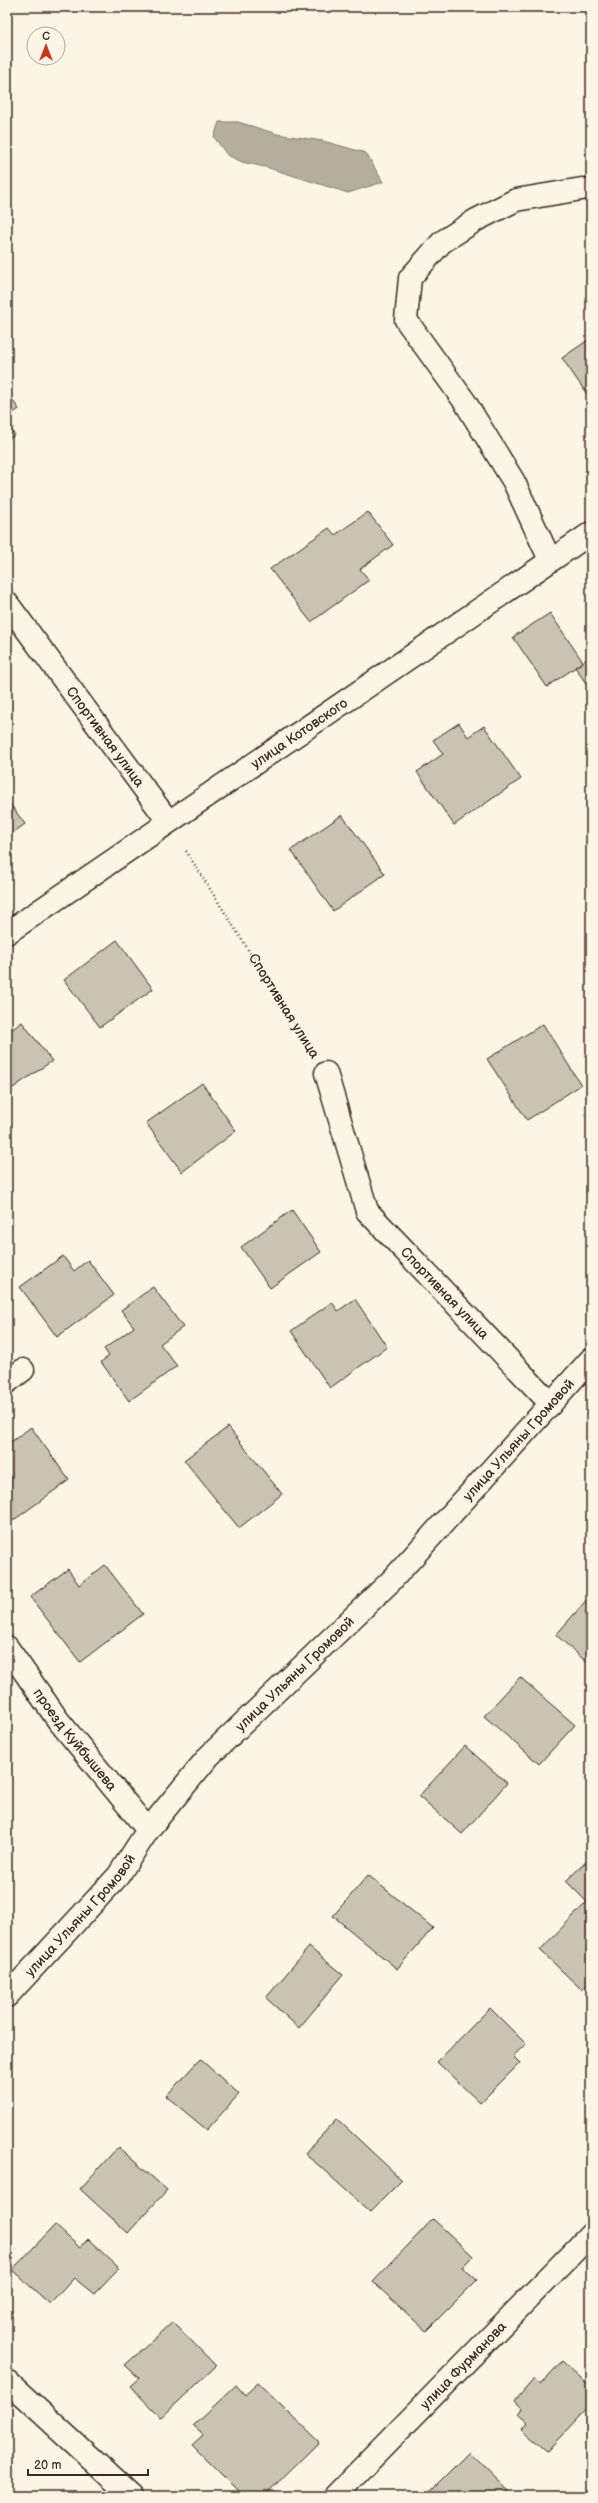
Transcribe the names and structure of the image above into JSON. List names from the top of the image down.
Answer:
{
  "streets": {
    "street": [
      "улица Котовского",
      "Спортивная улица",
      "улица Ульяны Громовой",
      "проезд Куйбышева",
      "улица Фурманова"
    ]
  },
  "crossings": [
    ["улица Котовского", "Спортивная улица"],
    ["Спортивная улица", "улица Ульяны Громовой"],
    ["улица Ульяны Громовой", "проезд Куйбышева"]
  ],
  "scale_bar": "20 m",
  "north": "top"
}
